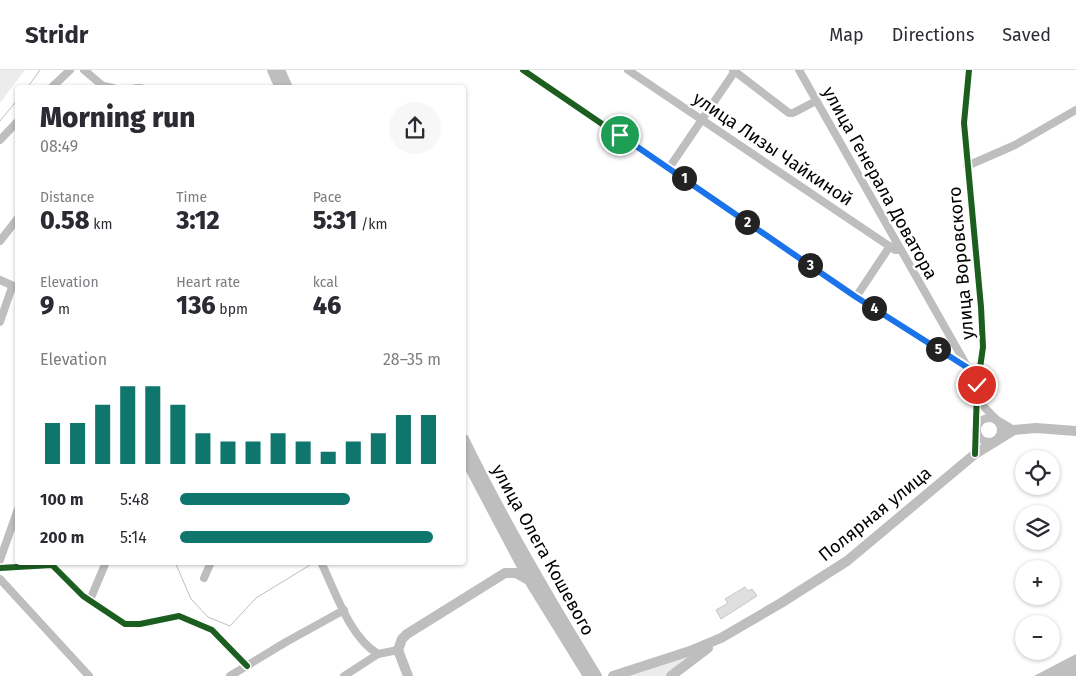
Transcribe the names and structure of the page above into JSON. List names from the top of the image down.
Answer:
{
  "streets": {
    "main road": ["Полярная улица", "улица Олега Кошевого"],
    "street": ["улица Лизы Чайкиной", "улица Генерала Доватора", "улица Воровского"]
  },
  "crossings": [
    ["улица Лизы Чайкиной", "улица Генерала Доватора"],
    ["улица Генерала Доватора", "улица Воровского"],
    ["улица Воровского", "Полярная улица"]
  ],
  "page": {
    "header": "Stridr",
    "nav": ["Map", "Directions", "Saved"],
    "heading": ["Morning run", "08:49"],
    "pins": [
      "1",
      "2",
      "3",
      "4",
      "5"
    ],
    "stats": [
      ["Distance", "0.58 km"],
      ["Time", "3:12"],
      ["Pace", "5:31 /km"],
      ["Elevation", "9 m"],
      ["Heart rate", "136 bpm"],
      ["kcal", "46"]
    ],
    "chart": ["Elevation", "28–35 m"],
    "map_buttons": ["+", "−"],
    "list": [
      {
        "name": "100 m",
        "note": "5:48"
      },
      {
        "name": "200 m",
        "note": "5:14"
      }
    ]
  }
}
